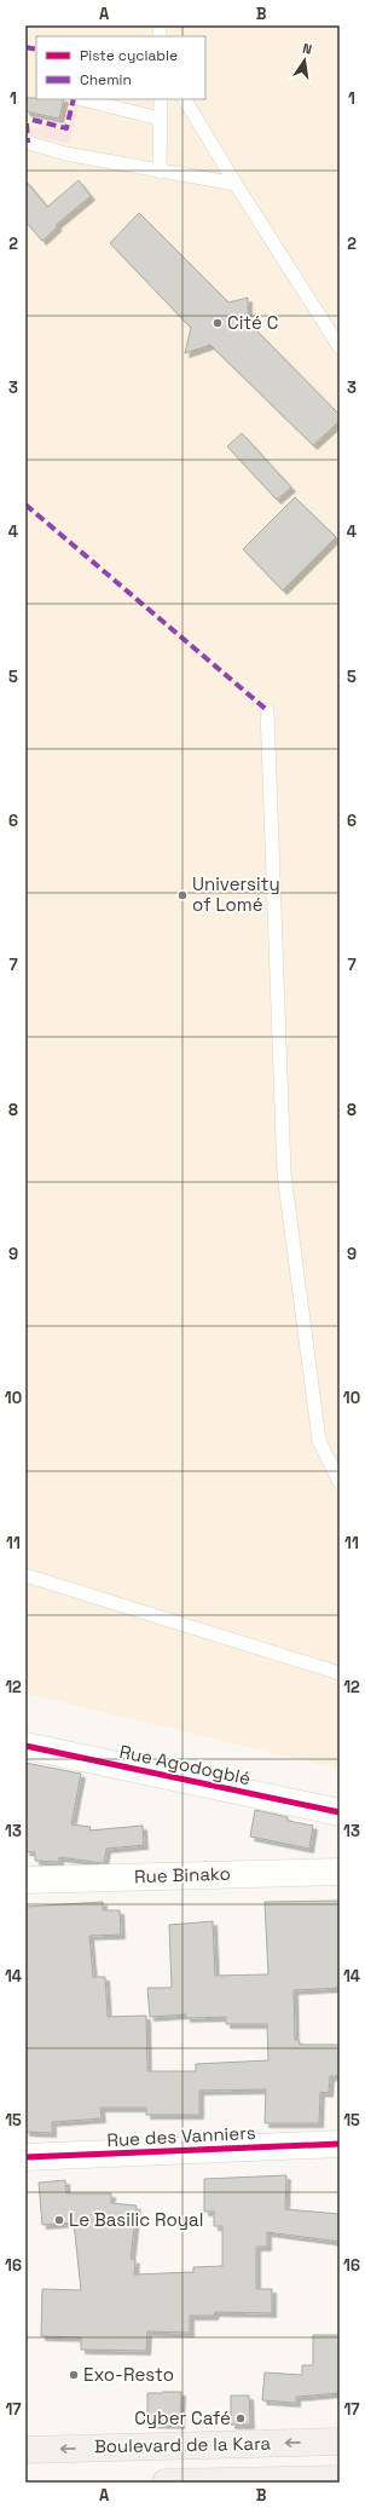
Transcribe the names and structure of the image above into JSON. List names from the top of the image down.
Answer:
{
  "streets": {
    "main road": ["Boulevard de la Kara"],
    "street": ["Rue Agodogblé", "Rue Binako", "Rue des Vanniers"]
  },
  "places": [
    "Cité C",
    "University of Lomé",
    "Le Basilic Royal",
    "Exo-Resto",
    "Cyber Café"
  ],
  "legend": ["Piste cyclable", "Chemin"],
  "north": "top",
  "grid": {
    "columns": ["A", "B"],
    "rows": [
      "1",
      "2",
      "3",
      "4",
      "5",
      "6",
      "7",
      "8",
      "9",
      "10",
      "11",
      "12",
      "13",
      "14",
      "15",
      "16",
      "17"
    ]
  }
}
